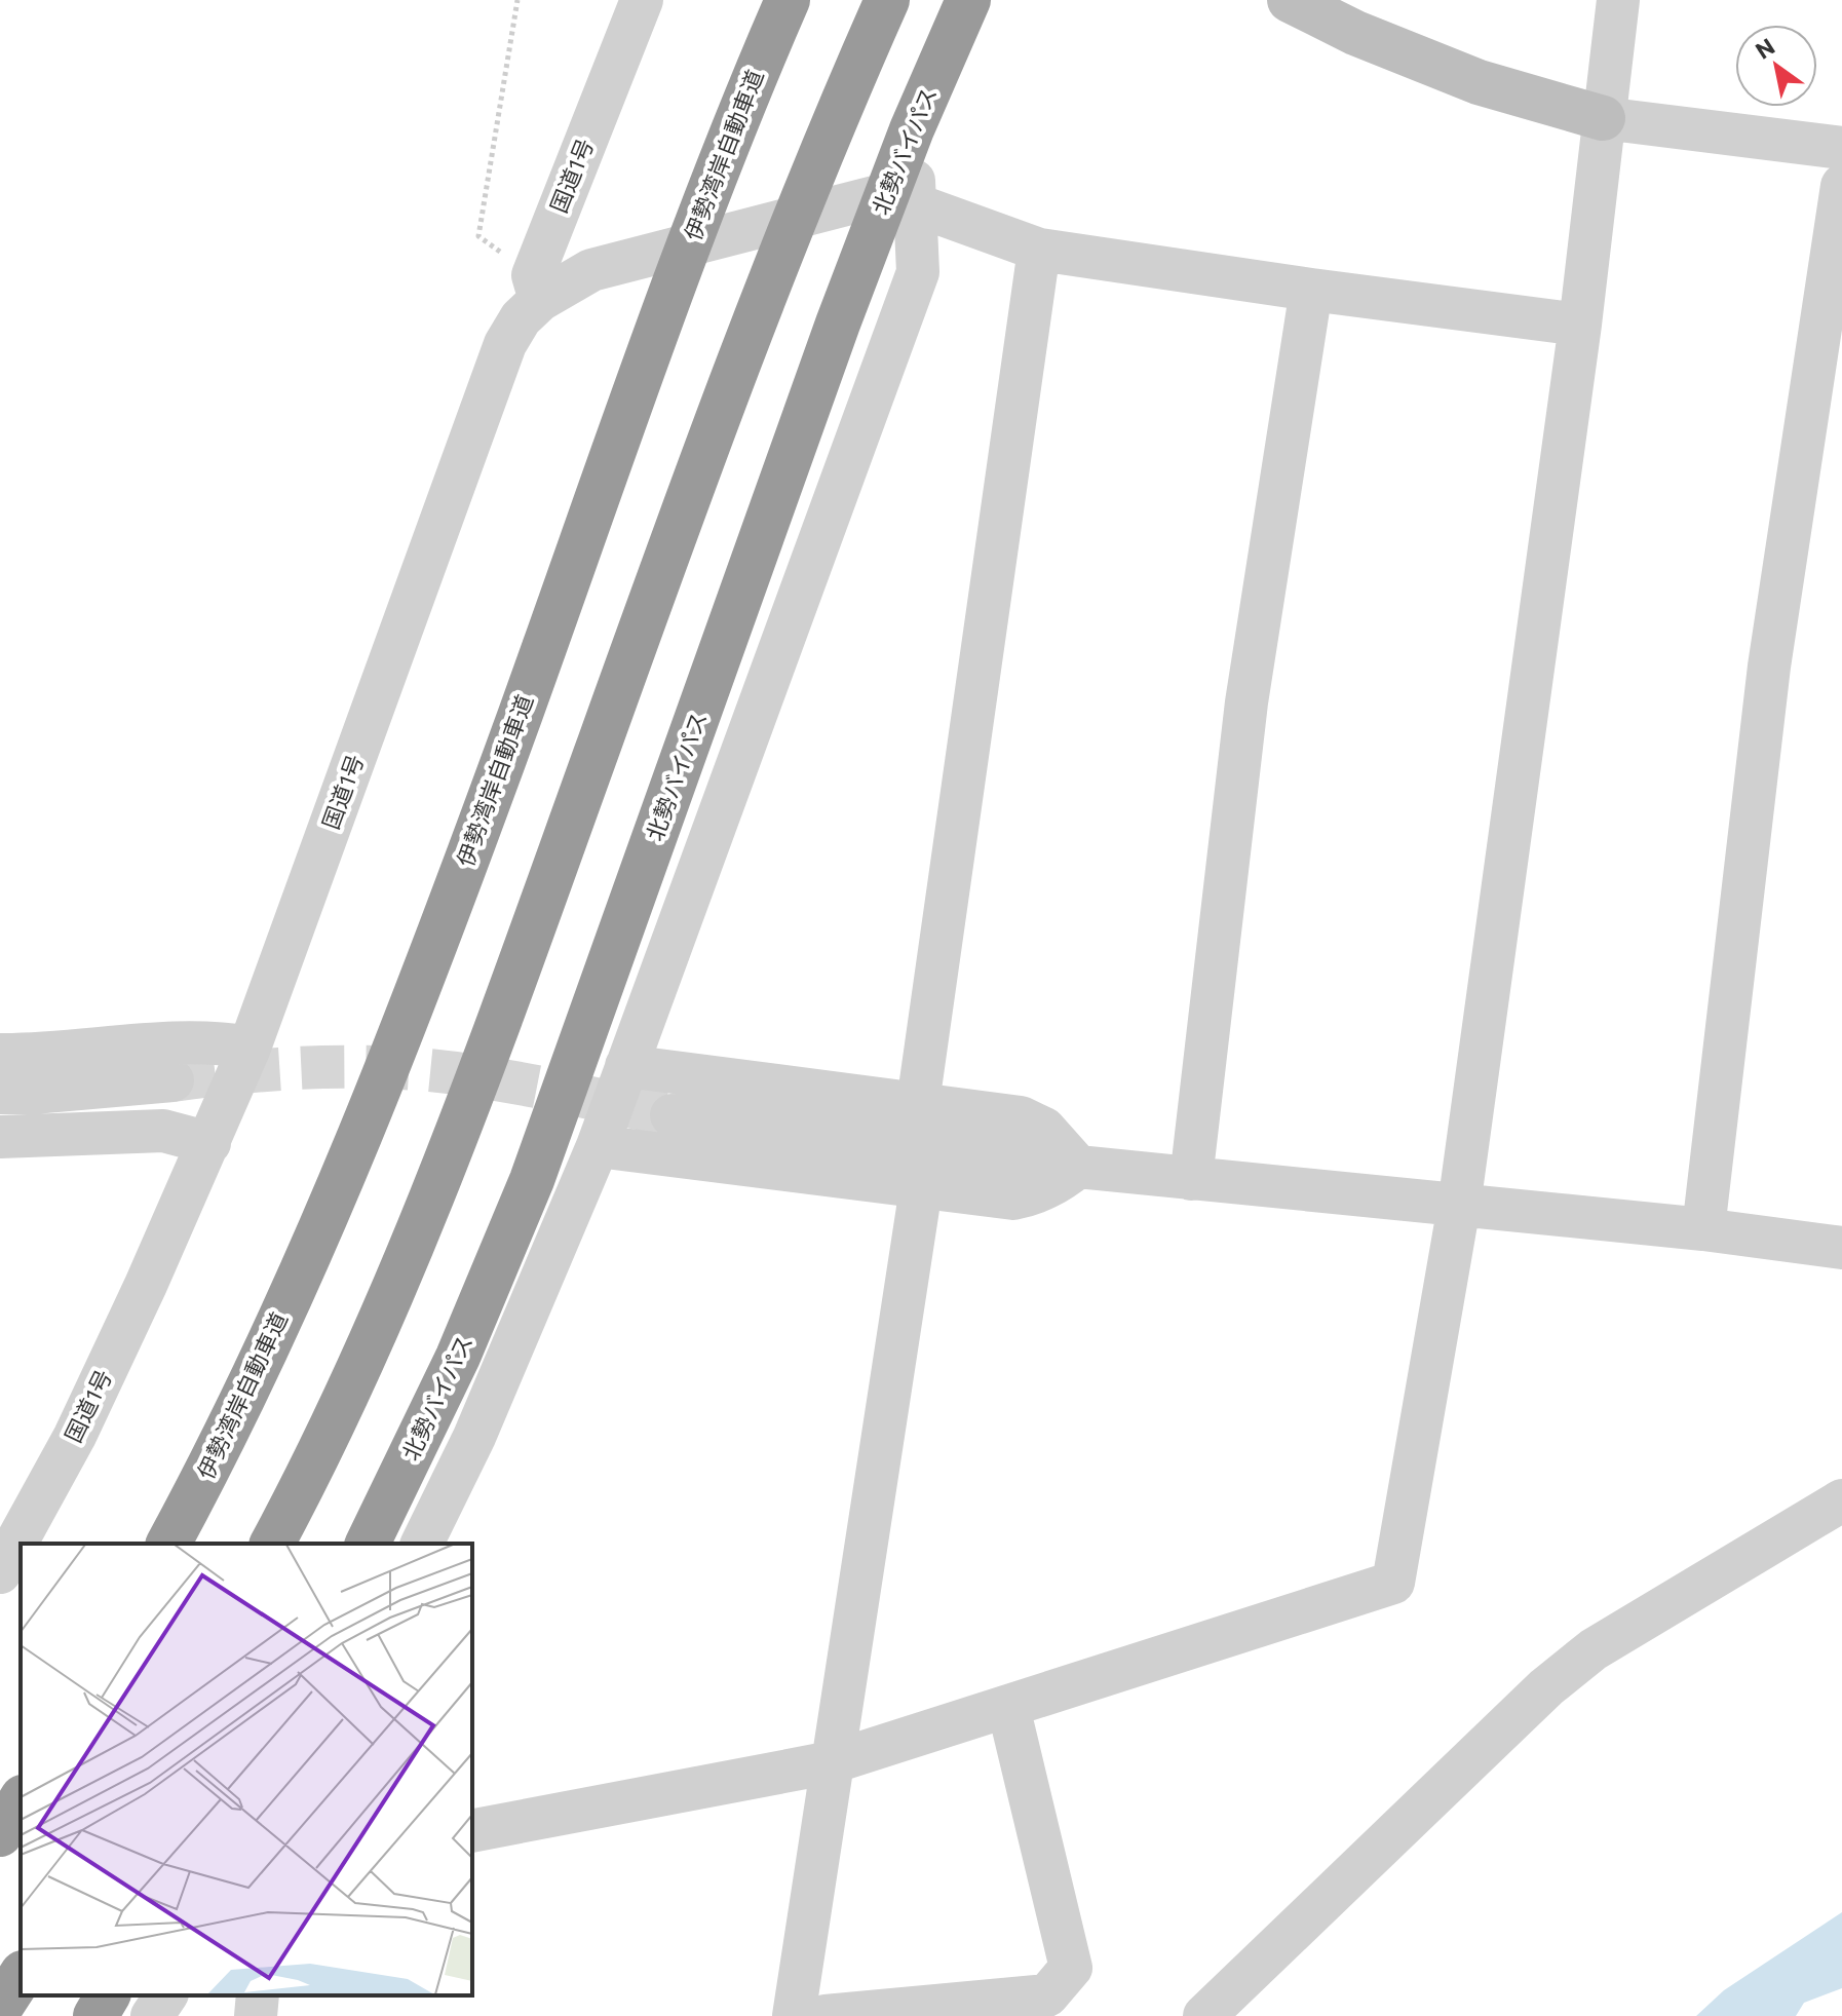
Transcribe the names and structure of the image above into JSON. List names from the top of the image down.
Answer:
{
  "streets": {
    "highway": ["北勢バイパス", "伊勢湾岸自動車道"],
    "street": ["国道1号"]
  },
  "north": "top left"
}
